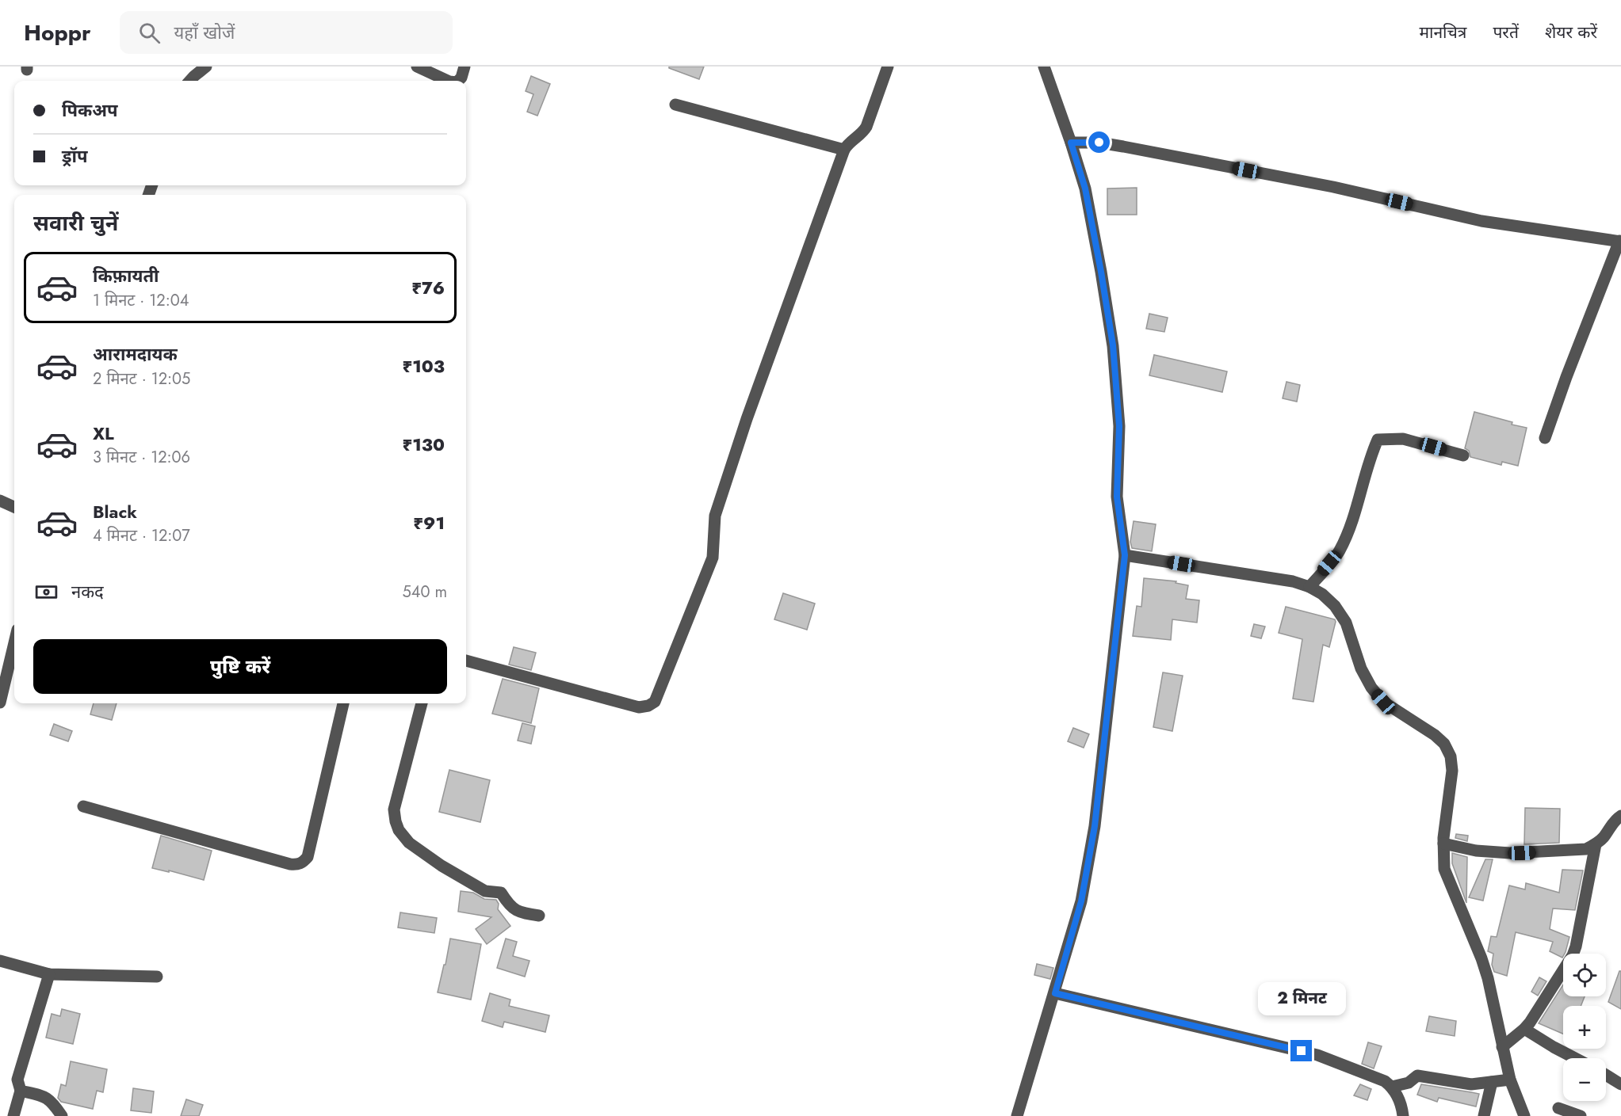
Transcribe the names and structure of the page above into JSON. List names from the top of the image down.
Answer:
{
  "page": {
    "header": "Hoppr",
    "search": "यहाँ खोजें",
    "nav": ["मानचित्र", "परतें", "शेयर करें"],
    "banner": ["पिकअप", "ड्रॉप"],
    "heading": "सवारी चुनें",
    "list": [
      {
        "name": "किफ़ायती",
        "note": "1 मिनट · 12:04",
        "value": "₹76"
      },
      {
        "name": "आरामदायक",
        "note": "2 मिनट · 12:05",
        "value": "₹103"
      },
      {
        "name": "XL",
        "note": "3 मिनट · 12:06",
        "value": "₹130"
      },
      {
        "name": "Black",
        "note": "4 मिनट · 12:07",
        "value": "₹91"
      }
    ],
    "pay": ["नकद", "540 m"],
    "buttons": "पुष्टि करें",
    "map_buttons": ["+", "−"],
    "bubble": "2 मिनट"
  }
}
